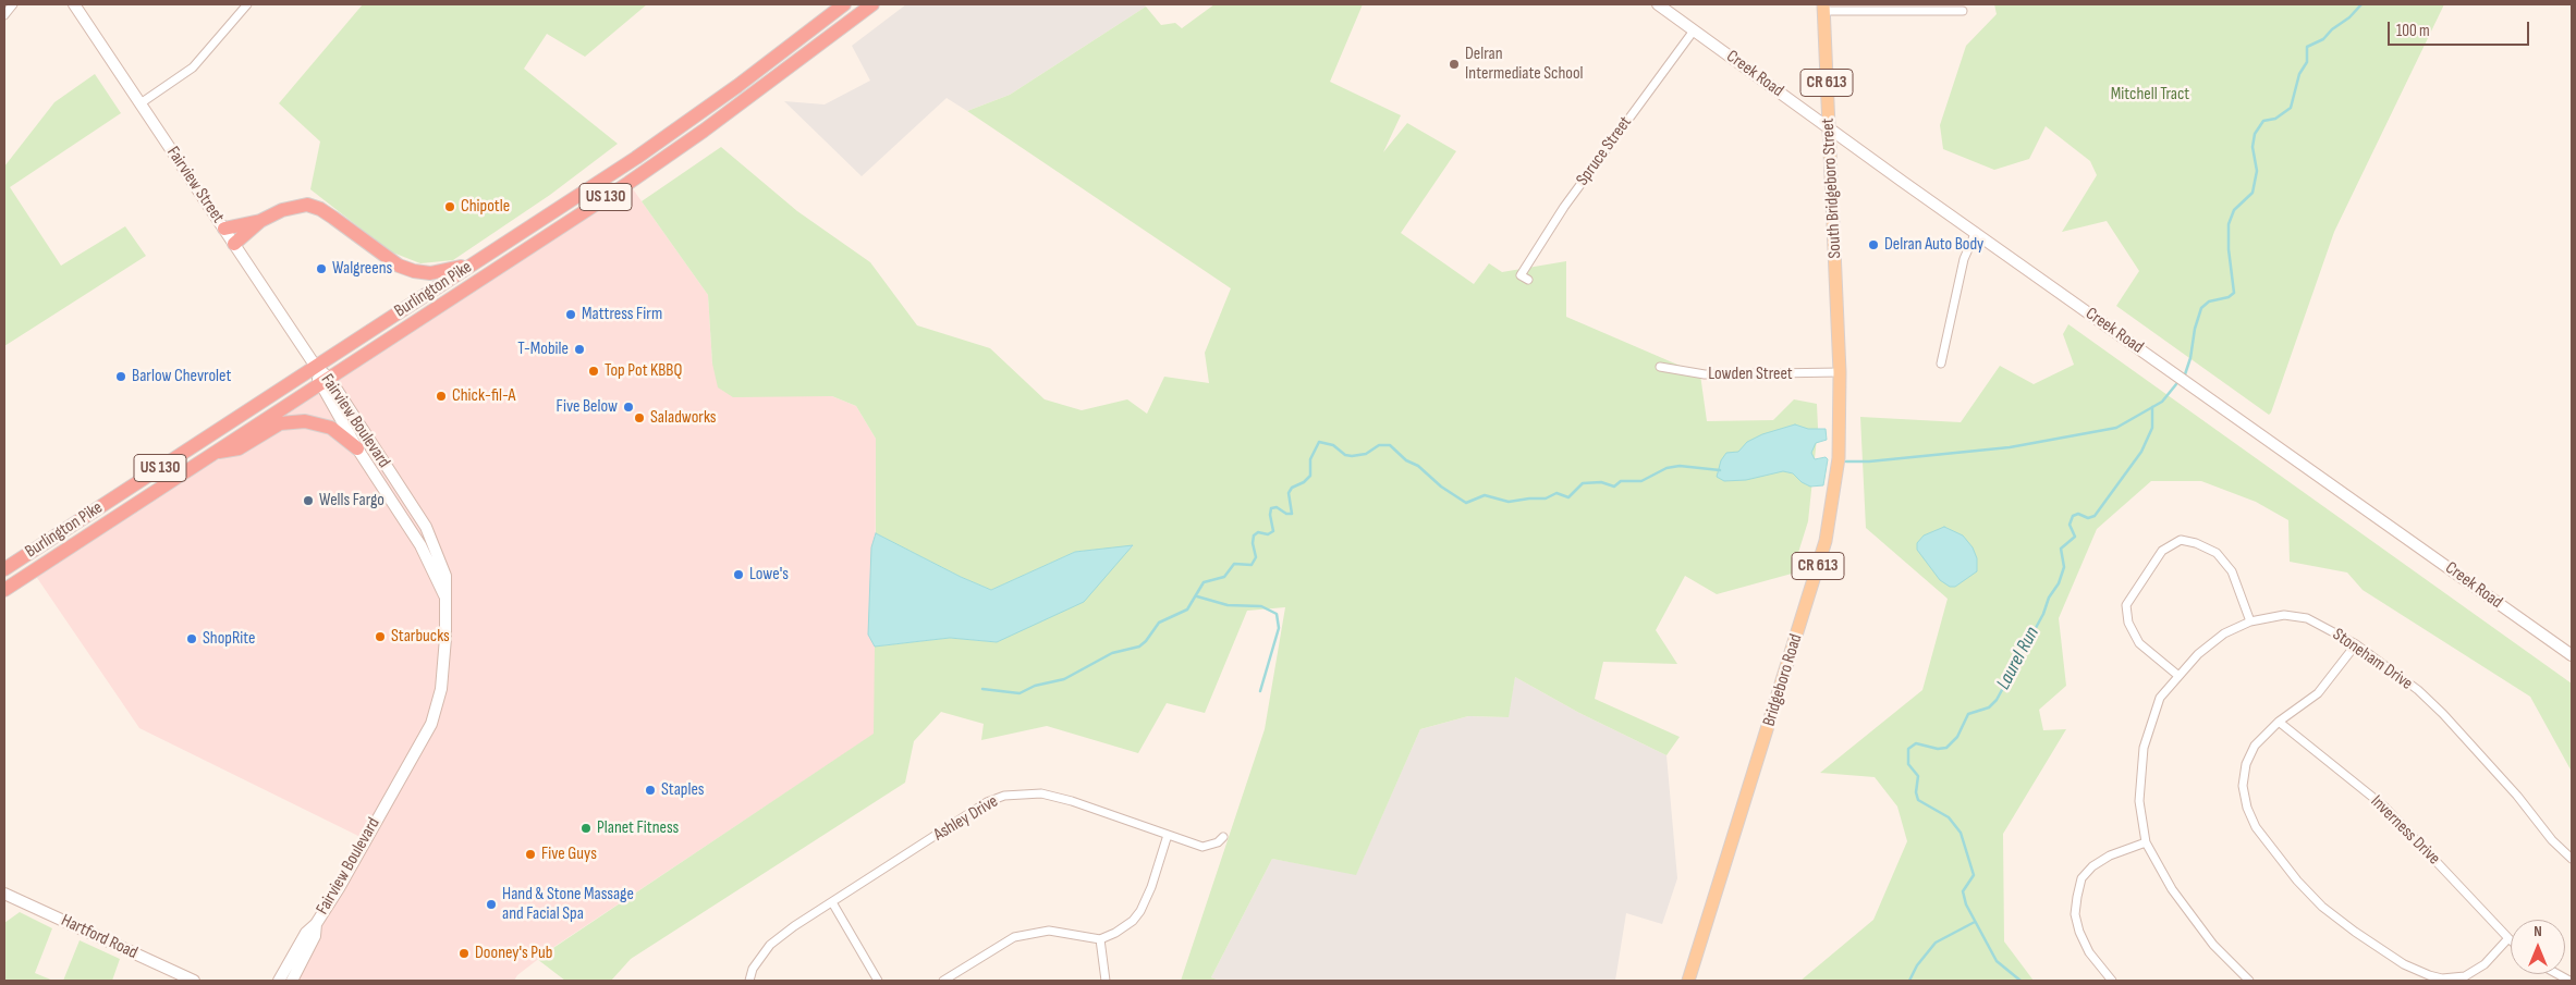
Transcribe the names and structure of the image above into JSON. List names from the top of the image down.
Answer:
{
  "streets": {
    "highway": ["US 130", "Burlington Pike"],
    "main road": ["CR 613", "South Bridgeboro Street", "Bridgeboro Road"],
    "street": [
      "Creek Road",
      "Spruce Street",
      "Fairview Street",
      "Lowden Street",
      "Fairview Boulevard",
      "Stoneham Drive",
      "Ashley Drive",
      "Inverness Drive",
      "Hartford Road"
    ]
  },
  "crossings": [
    ["Creek Road", "Spruce Street"],
    ["Creek Road", "South Bridgeboro Street"],
    ["Fairview Street", "Burlington Pike"],
    ["Fairview Street", "Fairview Boulevard"],
    ["South Bridgeboro Street", "Lowden Street"],
    ["South Bridgeboro Street", "Bridgeboro Road"],
    ["Burlington Pike", "Fairview Boulevard"],
    ["Lowden Street", "Bridgeboro Road"]
  ],
  "water": ["Laurel Run"],
  "parks": ["Mitchell Tract"],
  "places": [
    "Delran Intermediate School",
    "Chipotle",
    "Delran Auto Body",
    "Walgreens",
    "Mattress Firm",
    "T-Mobile",
    "Top Pot KBBQ",
    "Barlow Chevrolet",
    "Chick-fil-A",
    "Five Below",
    "Saladworks",
    "Wells Fargo",
    "Lowe's",
    "Starbucks",
    "ShopRite",
    "Staples",
    "Planet Fitness",
    "Five Guys",
    "Hand & Stone Massage and Facial Spa",
    "Dooney's Pub"
  ],
  "scale_bar": "100 m",
  "north": "top"
}
